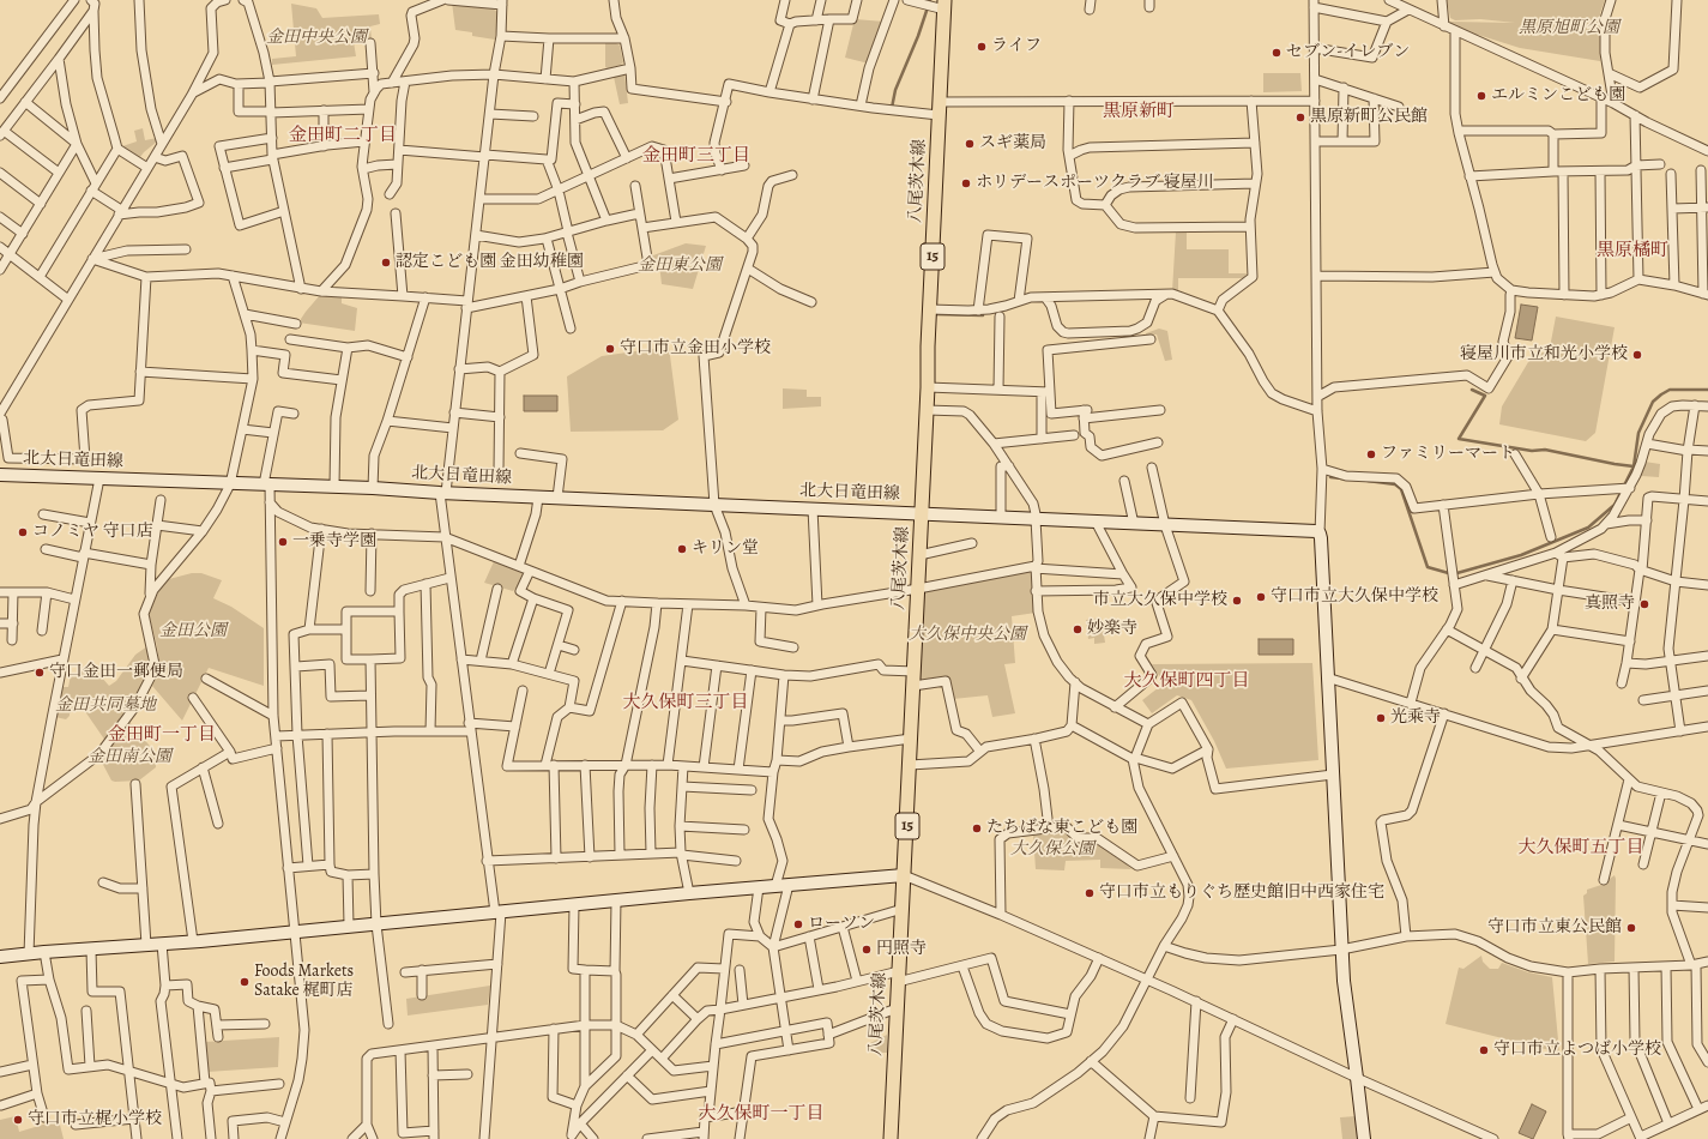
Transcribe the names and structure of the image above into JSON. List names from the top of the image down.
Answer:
{
  "streets": {
    "main road": ["八尾茨木線", "15"],
    "street": ["北大日竜田線"]
  },
  "crossings": [
    ["八尾茨木線", "北大日竜田線"]
  ],
  "districts": [
    "黒原新町",
    "金田町二丁目",
    "金田町三丁目",
    "黒原橘町",
    "大久保町四丁目",
    "大久保町三丁目",
    "金田町一丁目",
    "大久保町五丁目",
    "大久保町一丁目"
  ],
  "parks": [
    "黒原旭町公園",
    "金田中央公園",
    "金田東公園",
    "金田公園",
    "大久保中央公園",
    "金田共同墓地",
    "金田南公園",
    "大久保公園"
  ],
  "places": [
    "ライフ",
    "セブン-イレブン",
    "エルミンこども園",
    "黒原新町公民館",
    "スギ薬局",
    "ホリデースポーツクラブ 寝屋川",
    "認定こども園 金田幼稚園",
    "守口市立金田小学校",
    "寝屋川市立和光小学校",
    "ファミリーマート",
    "コノミヤ 守口店",
    "一乗寺学園",
    "キリン堂",
    "守口市立大久保中学校",
    "市立大久保中学校",
    "真照寺",
    "妙楽寺",
    "守口金田一郵便局",
    "光乘寺",
    "たちばな東こども園",
    "守口市立もりぐち歴史館旧中西家住宅",
    "ローソン",
    "守口市立東公民館",
    "円照寺",
    "Foods Markets Satake 梶町店",
    "守口市立よつば小学校",
    "守口市立梶小学校"
  ]
}
